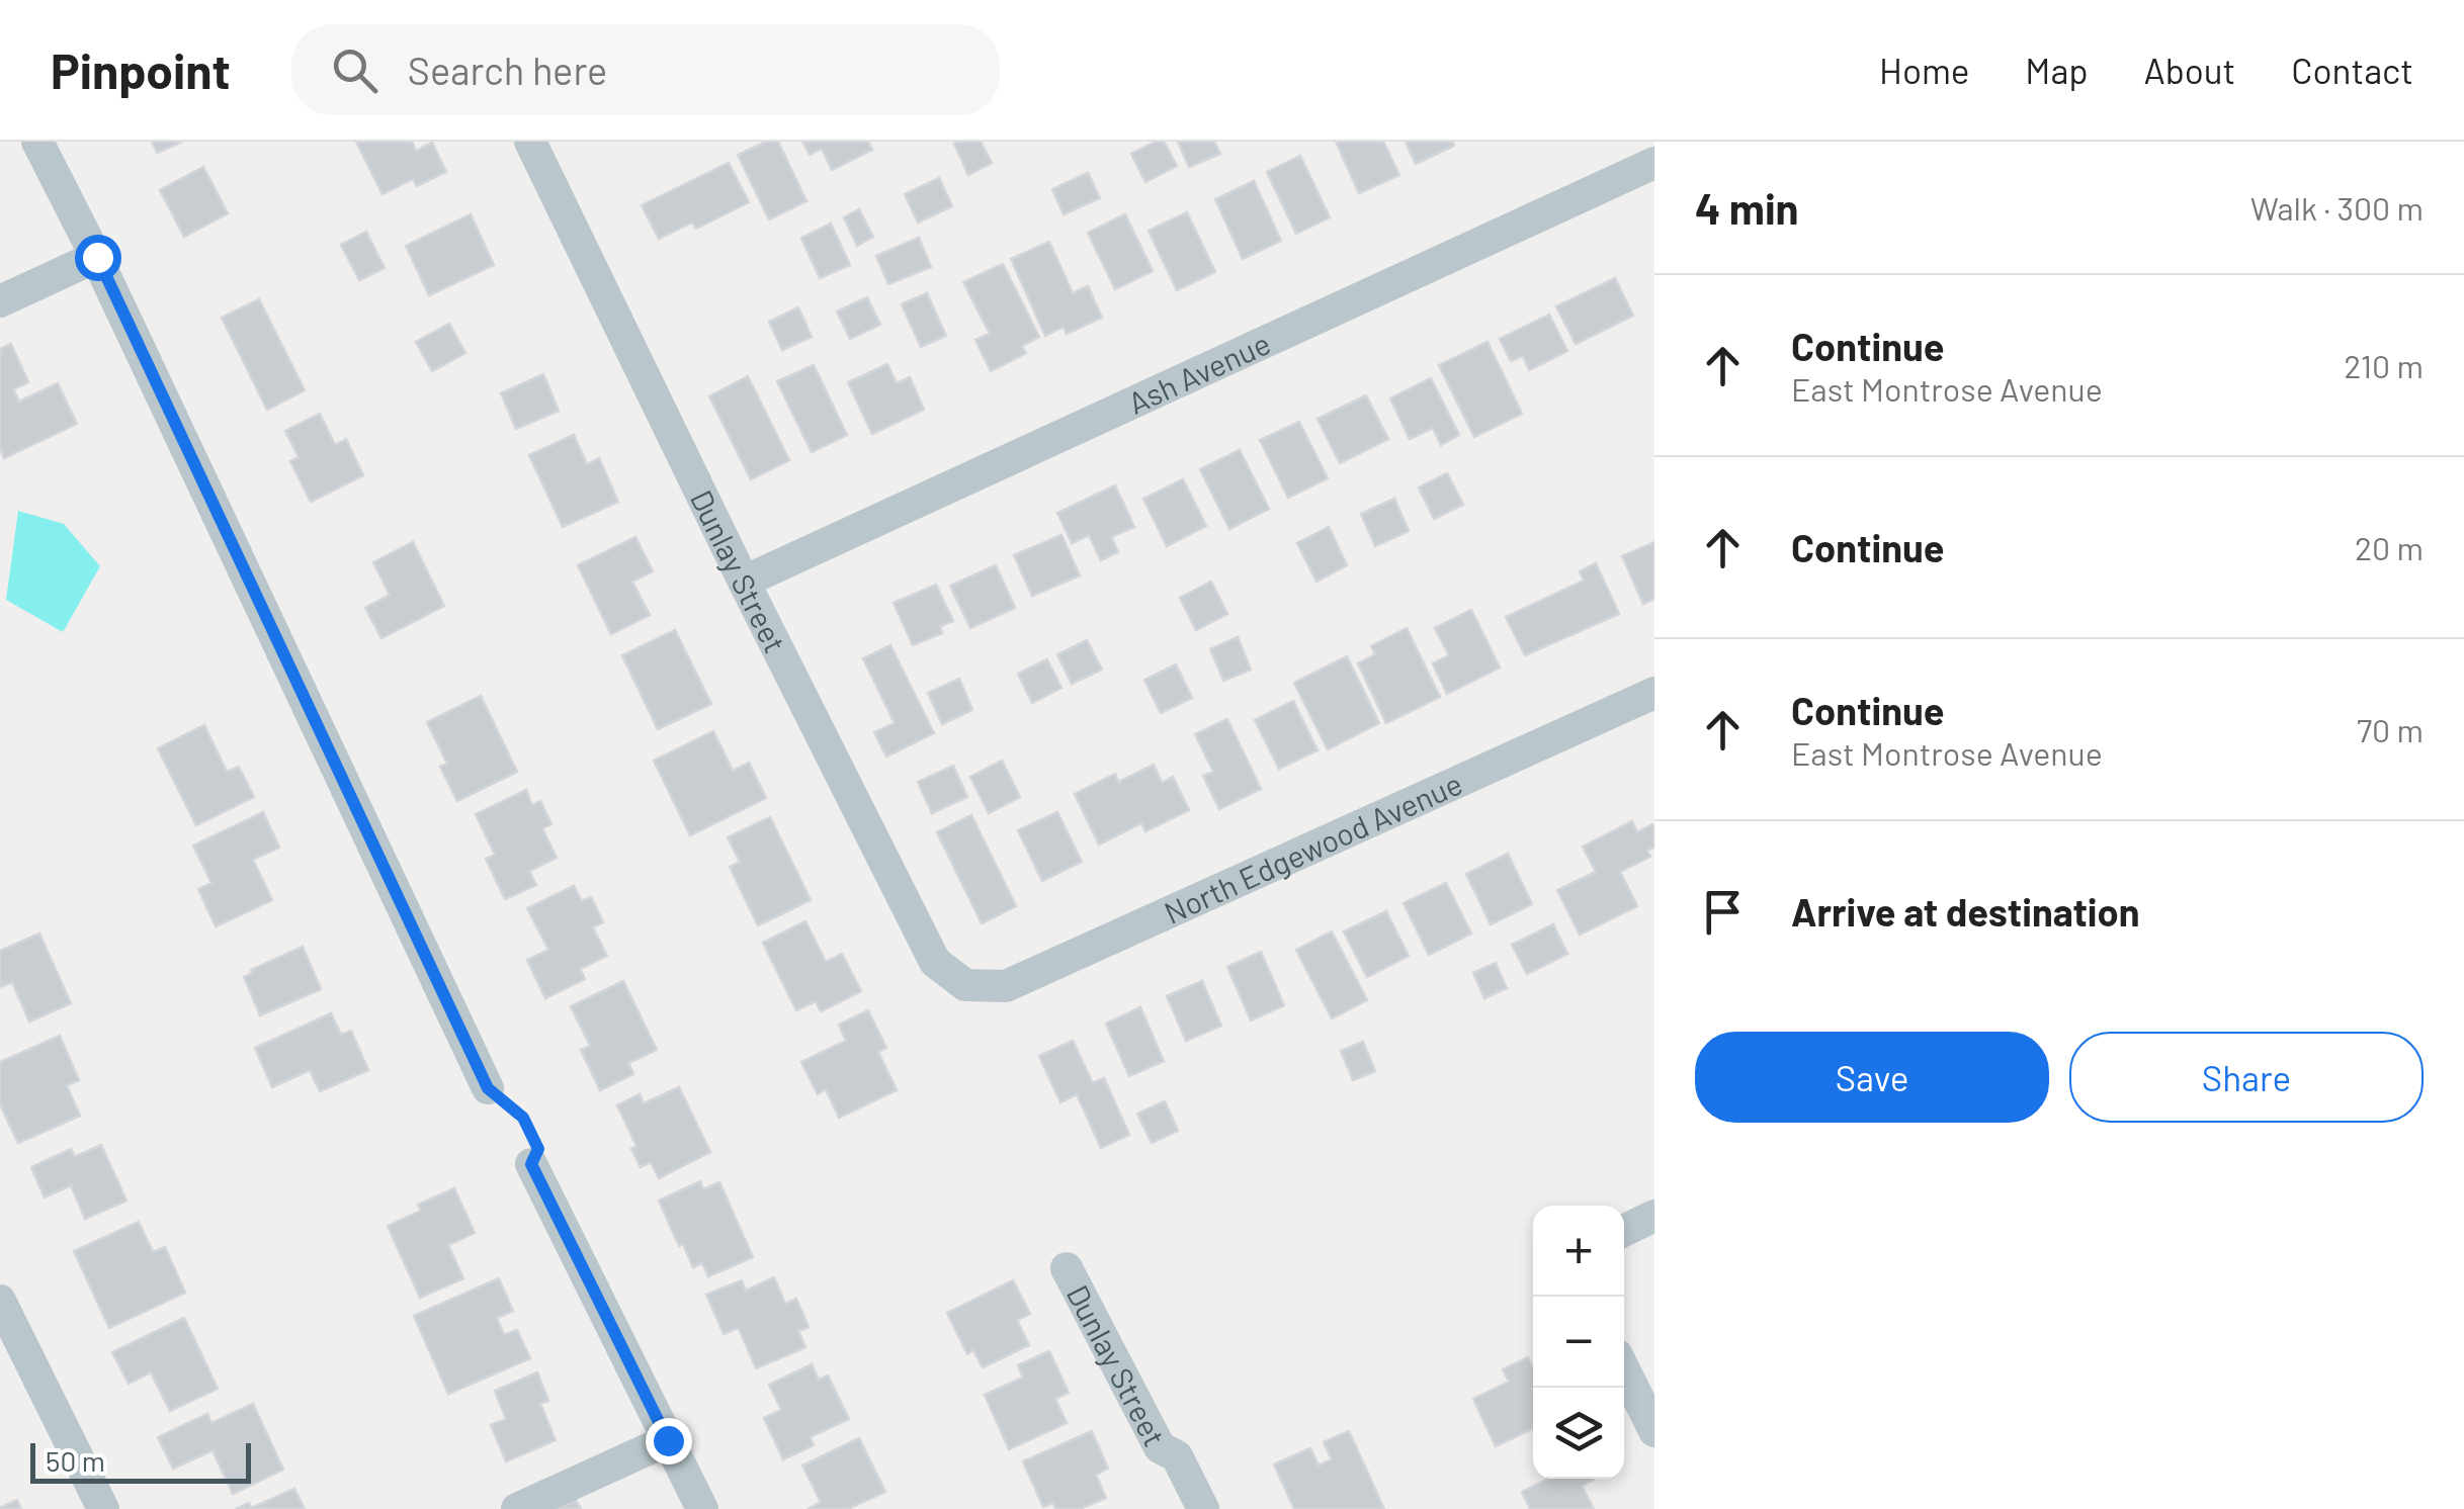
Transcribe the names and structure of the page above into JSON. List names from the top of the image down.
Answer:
{
  "streets": {
    "street": ["Ash Avenue", "Dunlay Street", "North Edgewood Avenue"]
  },
  "crossings": [
    ["Ash Avenue", "Dunlay Street"],
    ["Dunlay Street", "North Edgewood Avenue"]
  ],
  "scale_bar": "50 m",
  "page": {
    "header": "Pinpoint",
    "search": "Search here",
    "nav": [
      "Home",
      "Map",
      "About",
      "Contact"
    ],
    "heading": ["4 min", "Walk · 300 m"],
    "list": [
      ["Continue", "East Montrose Avenue", "210 m"],
      ["Continue", "20 m"],
      ["Continue", "East Montrose Avenue", "70 m"],
      "Arrive at destination"
    ],
    "buttons": ["Save", "Share"],
    "map_buttons": ["+", "−"],
    "scale": "50 m"
  }
}
